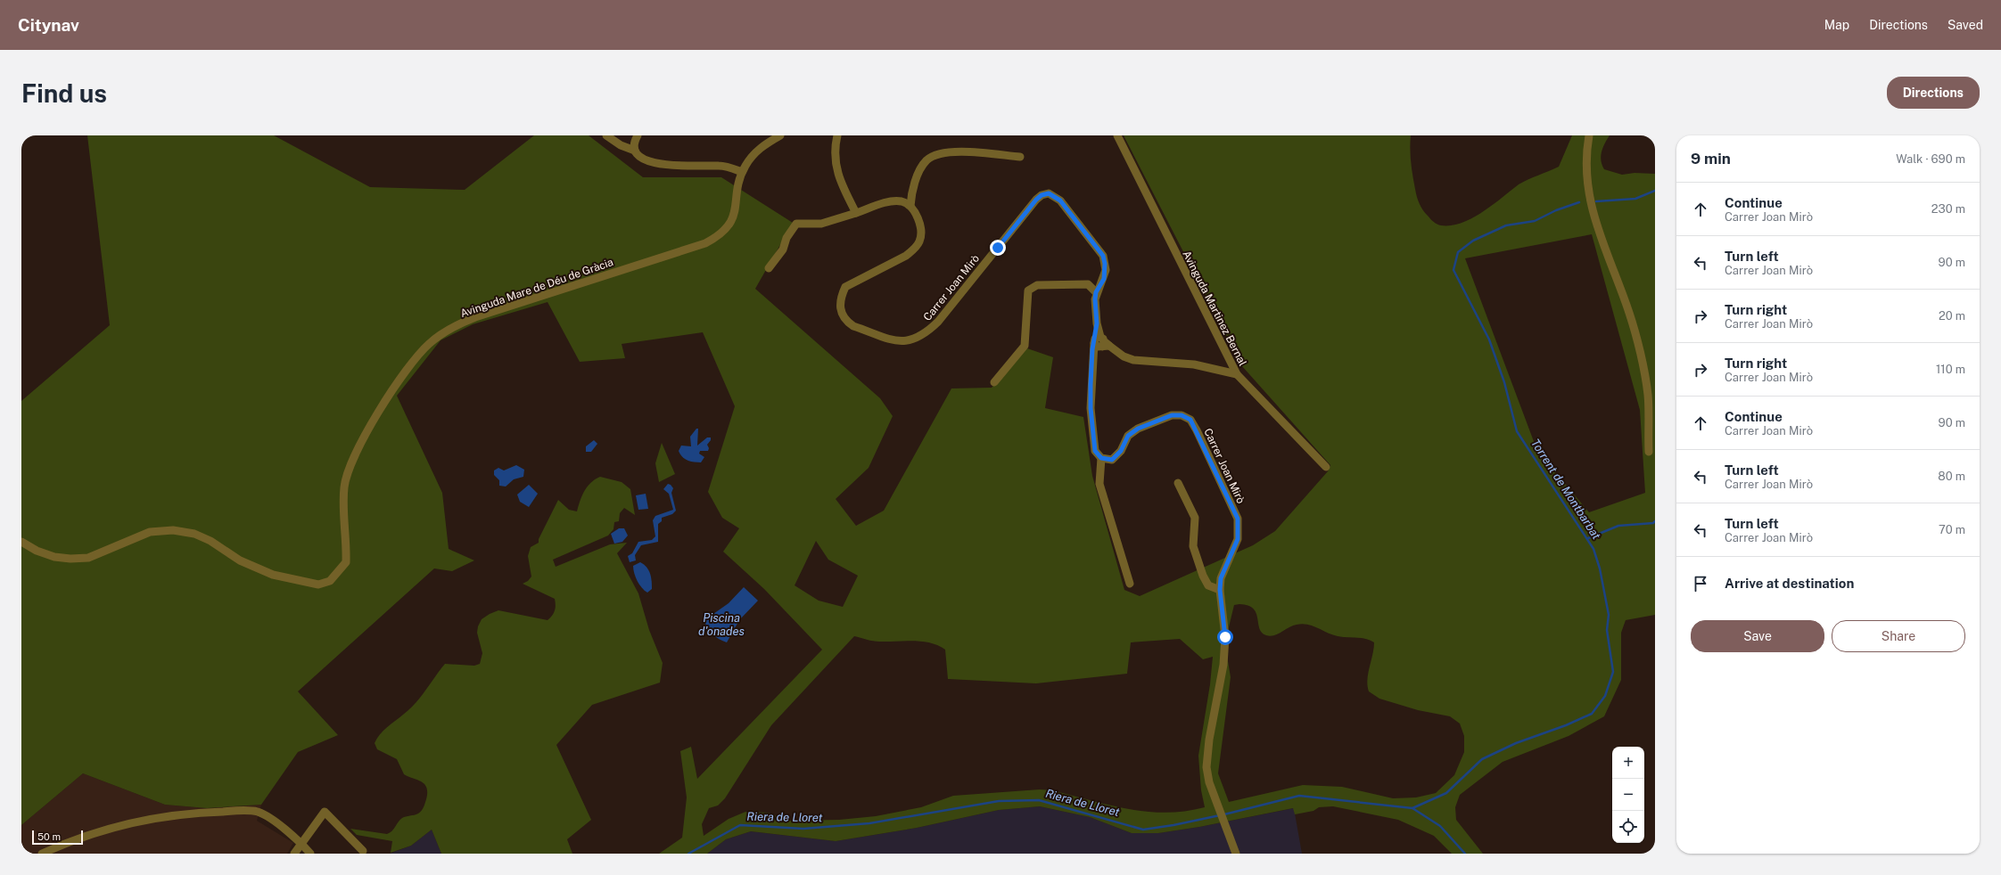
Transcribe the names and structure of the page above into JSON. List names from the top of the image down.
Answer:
{
  "streets": {
    "street": ["Avinguda Mare de Déu de Gràcia", "Carrer Joan Mirò", "Avinguda Martinez Bernal"]
  },
  "water": ["Torrent de Montbarbat", "Piscina d'onades", "Riera de Lloret"],
  "scale_bar": "50 m",
  "page": {
    "header": "Citynav",
    "nav": ["Map", "Directions", "Saved"],
    "buttons": [
      "Directions",
      ["Save", "Share"]
    ],
    "title": "Find us",
    "heading": ["9 min", "Walk · 690 m"],
    "list": [
      ["Continue", "Carrer Joan Mirò", "230 m"],
      ["Turn left", "Carrer Joan Mirò", "90 m"],
      ["Turn right", "Carrer Joan Mirò", "20 m"],
      ["Turn right", "Carrer Joan Mirò", "110 m"],
      ["Continue", "Carrer Joan Mirò", "90 m"],
      ["Turn left", "Carrer Joan Mirò", "80 m"],
      ["Turn left", "Carrer Joan Mirò", "70 m"],
      "Arrive at destination"
    ],
    "map_buttons": ["+", "−"],
    "scale": "50 m"
  }
}
